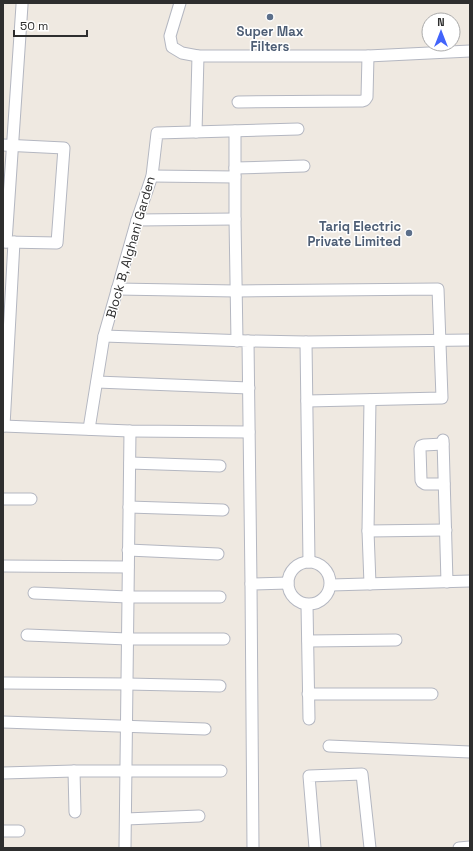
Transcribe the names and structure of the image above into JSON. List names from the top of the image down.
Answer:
{
  "streets": {
    "street": ["Block B, Alghani Garden"]
  },
  "places": ["Super Max Filters", "Tariq Electric Private Limited"],
  "scale_bar": "50 m",
  "north": "top"
}
